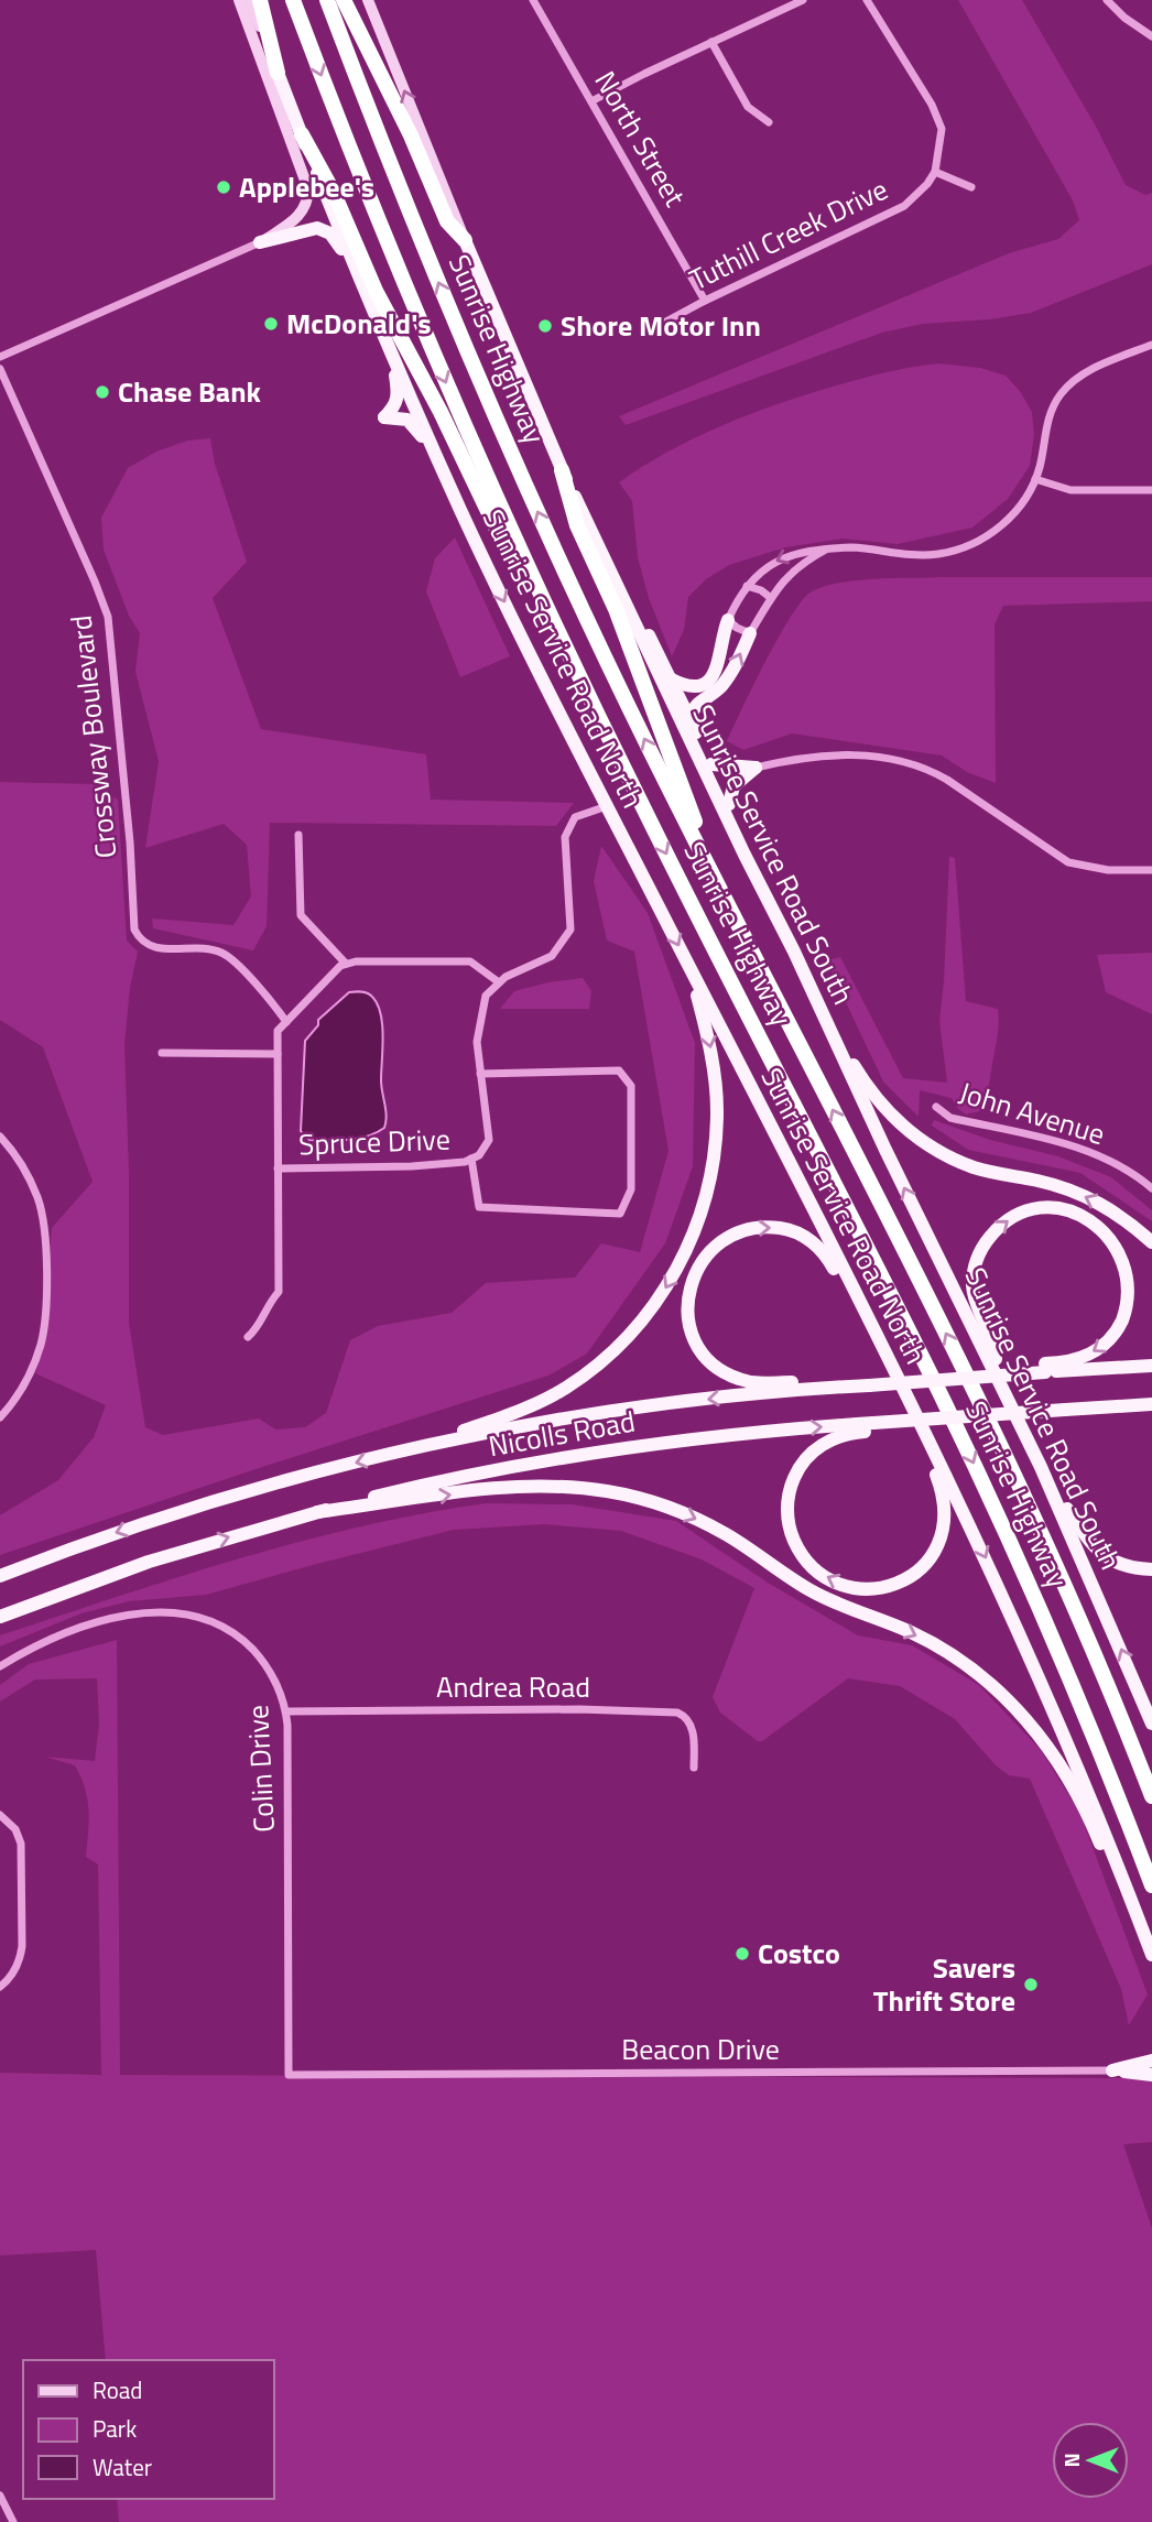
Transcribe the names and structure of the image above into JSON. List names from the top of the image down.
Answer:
{
  "streets": {
    "highway": [
      "Sunrise Highway",
      "Sunrise Service Road North",
      "Sunrise Service Road South",
      "Nicolls Road"
    ],
    "street": [
      "North Street",
      "Tuthill Creek Drive",
      "Crossway Boulevard",
      "John Avenue",
      "Spruce Drive",
      "Andrea Road",
      "Colin Drive",
      "Beacon Drive"
    ]
  },
  "crossings": [
    ["North Street", "Tuthill Creek Drive"],
    ["Crossway Boulevard", "Spruce Drive"],
    ["Andrea Road", "Colin Drive"],
    ["Colin Drive", "Beacon Drive"]
  ],
  "one_way": ["Sunrise Service Road North", "Sunrise Service Road South"],
  "places": [
    "Applebee's",
    "McDonald's",
    "Shore Motor Inn",
    "Chase Bank",
    "Costco",
    "Savers Thrift Store"
  ],
  "legend": ["Road", "Park", "Water"],
  "north": "left"
}
